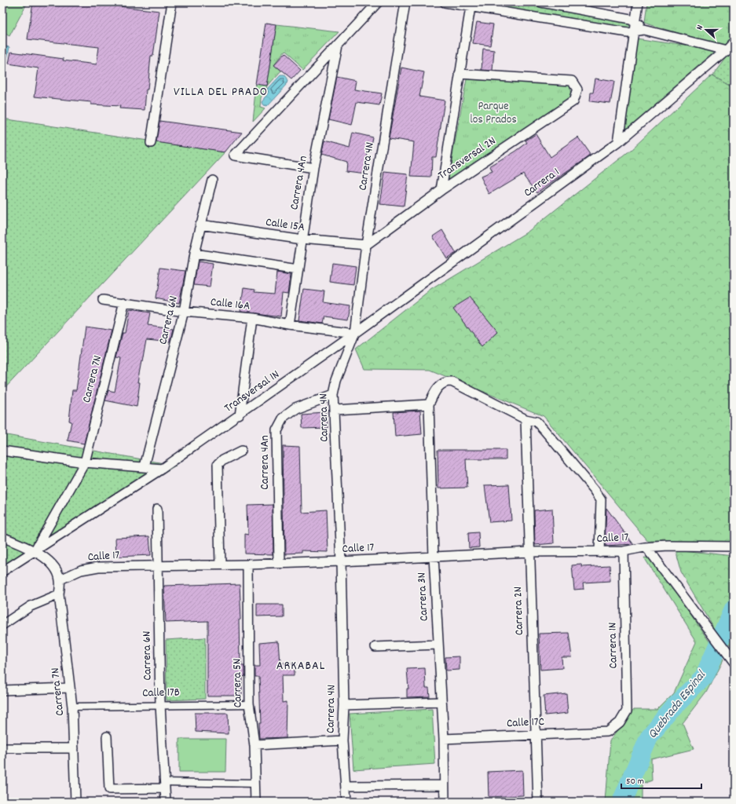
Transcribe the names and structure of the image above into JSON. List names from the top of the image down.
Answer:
{
  "streets": {
    "street": [
      "Transversal 2N",
      "Carrera 4N",
      "Carrera 4An",
      "Carrera 1",
      "Calle 15A",
      "Calle 16A",
      "Carrera 6N",
      "Carrera 7N",
      "Transversal 1N",
      "Calle 17",
      "Carrera 3N",
      "Carrera 2N",
      "Carrera 1N",
      "Carrera 5N",
      "Calle 17B",
      "Calle 17C"
    ]
  },
  "crossings": [
    ["Transversal 2N", "Carrera 4N"],
    ["Transversal 2N", "Calle 15A"],
    ["Carrera 4N", "Carrera 4An"],
    ["Carrera 4N", "Carrera 1"],
    ["Carrera 4N", "Calle 15A"],
    ["Carrera 4N", "Calle 16A"],
    ["Carrera 4N", "Transversal 1N"],
    ["Carrera 4N", "Calle 17"],
    ["Carrera 4An", "Calle 15A"],
    ["Carrera 4An", "Calle 16A"],
    ["Carrera 4An", "Calle 17"],
    ["Carrera 1", "Calle 16A"],
    ["Carrera 1", "Transversal 1N"],
    ["Calle 15A", "Carrera 6N"],
    ["Calle 16A", "Carrera 6N"],
    ["Calle 16A", "Carrera 7N"],
    ["Calle 16A", "Transversal 1N"],
    ["Carrera 6N", "Calle 17"],
    ["Carrera 6N", "Calle 17B"],
    ["Carrera 7N", "Transversal 1N"],
    ["Carrera 7N", "Calle 17"],
    ["Carrera 7N", "Calle 17B"],
    ["Calle 17", "Carrera 3N"],
    ["Calle 17", "Carrera 2N"],
    ["Calle 17", "Carrera 1N"],
    ["Calle 17", "Carrera 5N"],
    ["Carrera 3N", "Carrera 2N"],
    ["Carrera 3N", "Calle 17C"],
    ["Carrera 2N", "Calle 17C"],
    ["Carrera 1N", "Calle 17C"],
    ["Carrera 5N", "Calle 17B"]
  ],
  "districts": ["VILLA DEL PRADO", "ARKABAL"],
  "water": ["Quebrada Espinal"],
  "parks": ["Parque los Prados"],
  "scale_bar": "50 m",
  "north": "left"
}
